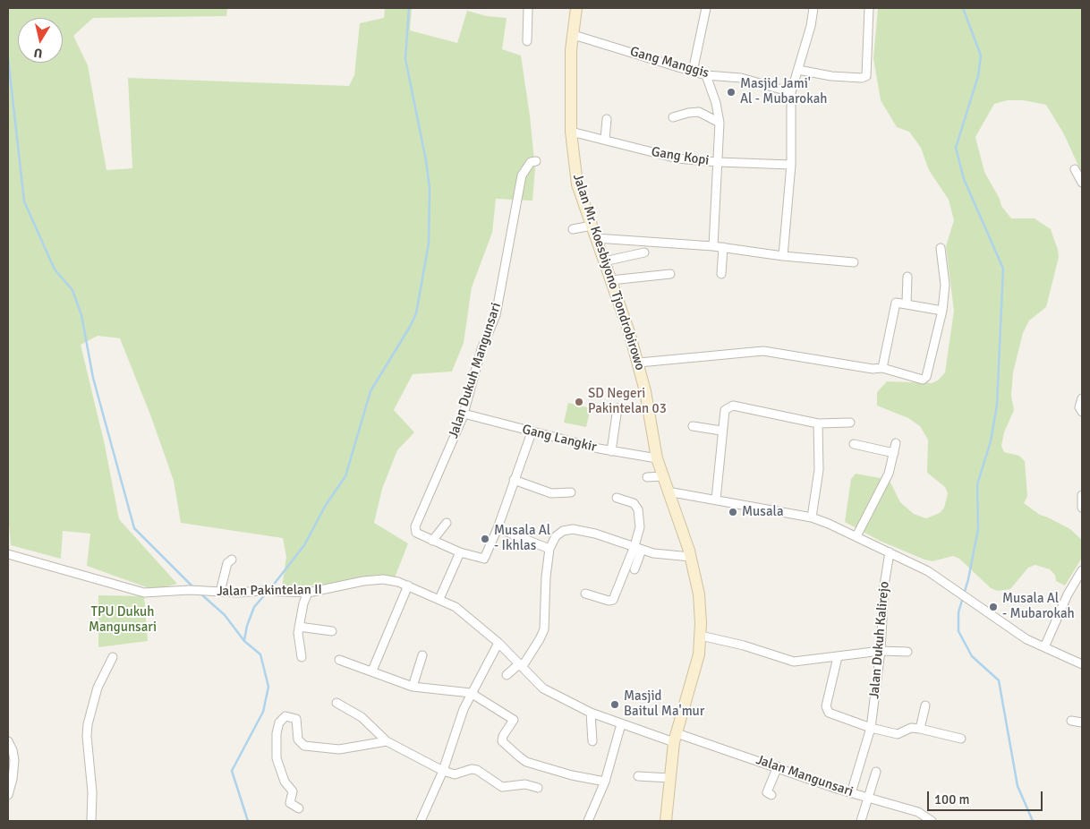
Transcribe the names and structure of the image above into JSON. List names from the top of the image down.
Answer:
{
  "streets": {
    "main road": ["Jalan Mr. Koesbiyono Tjondrobirowo"],
    "street": [
      "Gang Manggis",
      "Gang Kopi",
      "Jalan Dukuh Mangunsari",
      "Gang Langkir",
      "Jalan Pakintelan II",
      "Jalan Dukuh Kalirejo",
      "Jalan Mangunsari"
    ]
  },
  "crossings": [
    ["Gang Manggis", "Jalan Mr. Koesbiyono Tjondrobirowo"],
    ["Gang Kopi", "Jalan Mr. Koesbiyono Tjondrobirowo"],
    ["Jalan Mr. Koesbiyono Tjondrobirowo", "Gang Langkir"],
    ["Jalan Mr. Koesbiyono Tjondrobirowo", "Jalan Pakintelan II"],
    ["Jalan Mr. Koesbiyono Tjondrobirowo", "Jalan Mangunsari"],
    ["Jalan Dukuh Mangunsari", "Gang Langkir"],
    ["Jalan Pakintelan II", "Jalan Mangunsari"],
    ["Jalan Dukuh Kalirejo", "Jalan Mangunsari"]
  ],
  "parks": ["TPU Dukuh Mangunsari"],
  "places": [
    "Masjid Jami' Al - Mubarokah",
    "SD Negeri Pakintelan 03",
    "Musala",
    "Musala Al - Ikhlas",
    "Musala Al - Mubarokah",
    "Masjid Baitul Ma'mur"
  ],
  "scale_bar": "100 m",
  "north": "bottom"
}
